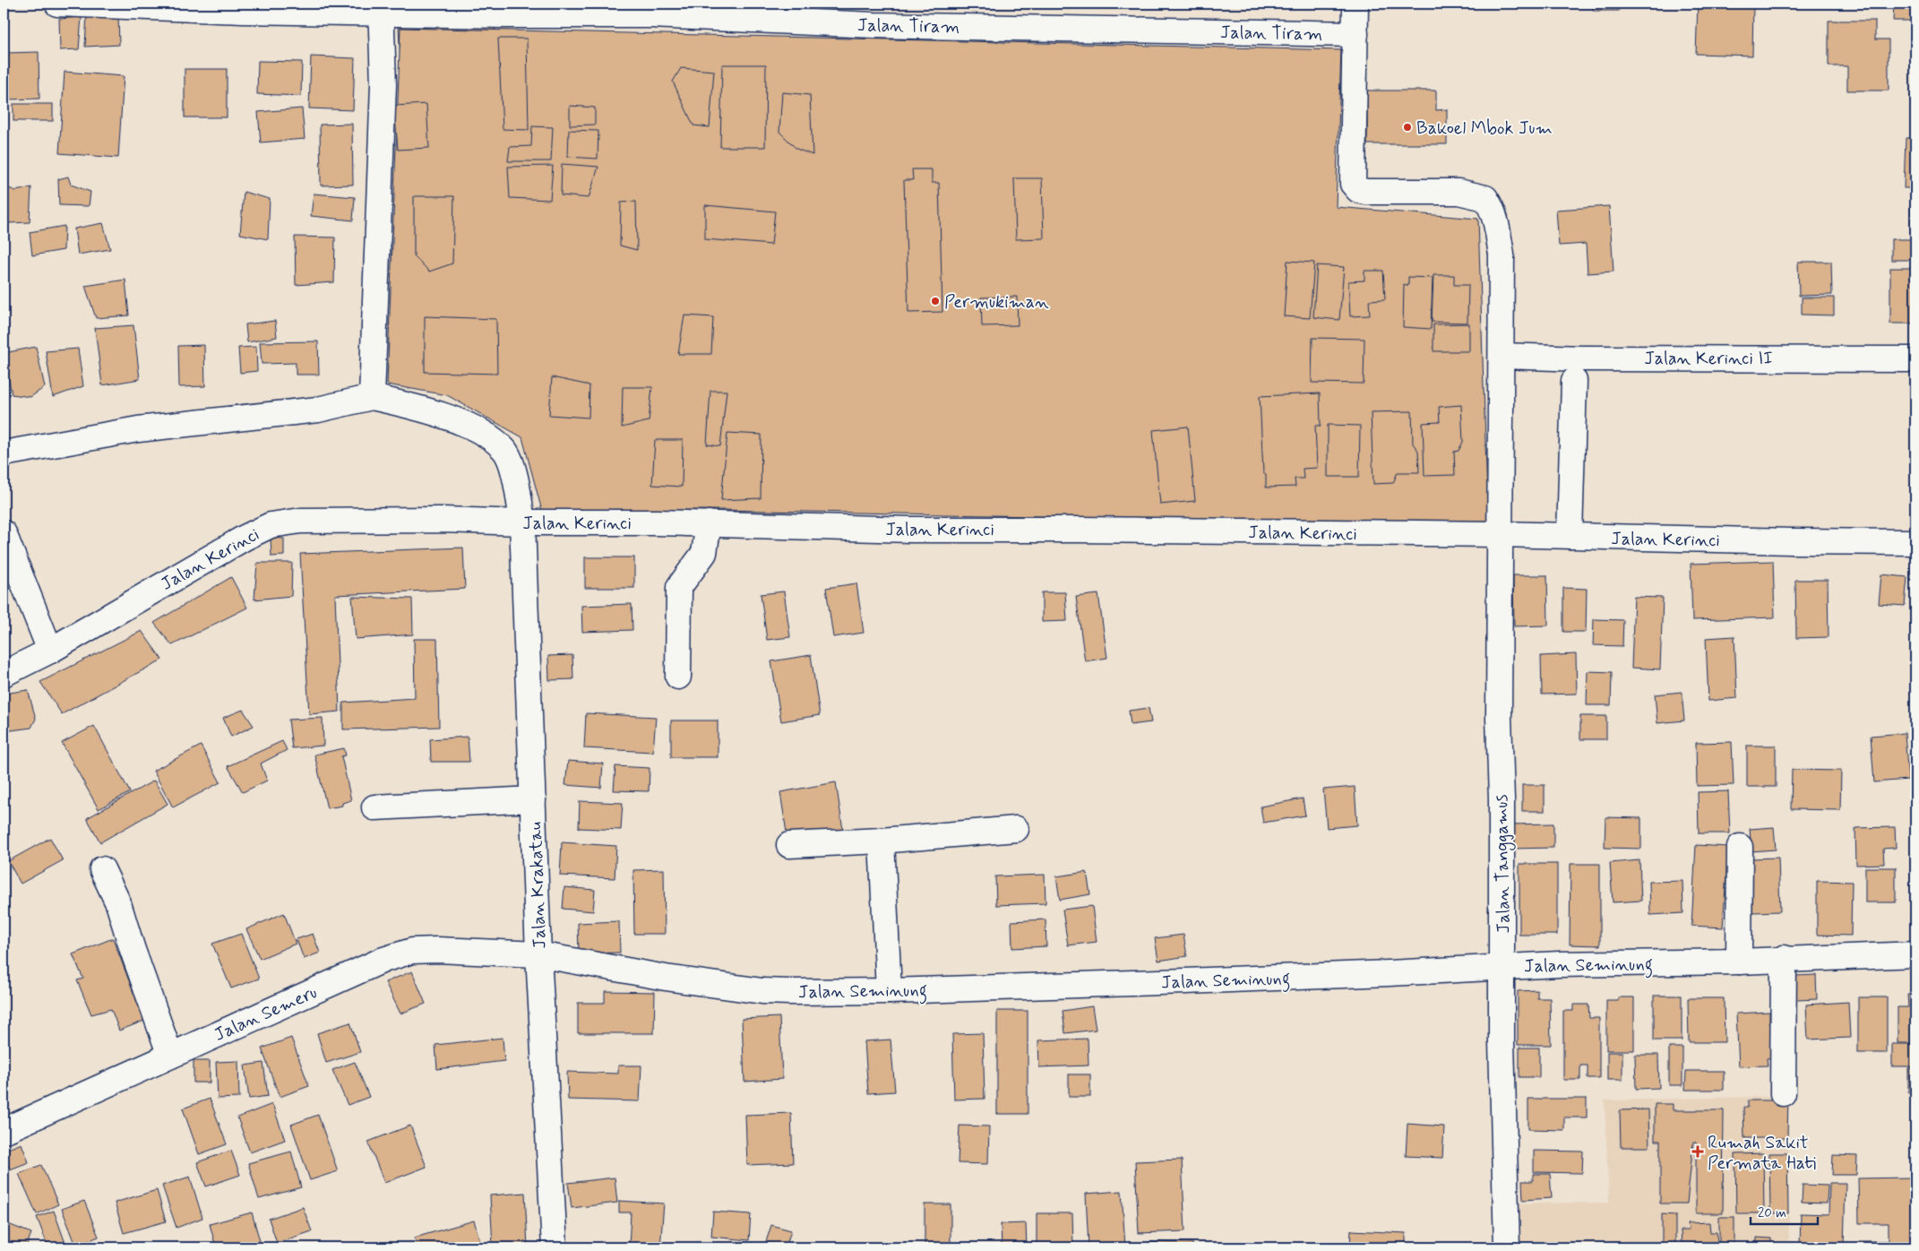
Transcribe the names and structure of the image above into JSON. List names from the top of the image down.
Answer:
{
  "streets": {
    "street": [
      "Jalan Tiram",
      "Jalan Kerinci II",
      "Jalan Kerinci",
      "Jalan Tanggamus",
      "Jalan Krakatau",
      "Jalan Seminung",
      "Jalan Semeru"
    ]
  },
  "crossings": [
    ["Jalan Tiram", "Jalan Tanggamus"],
    ["Jalan Kerinci II", "Jalan Tanggamus"],
    ["Jalan Kerinci", "Jalan Tanggamus"],
    ["Jalan Kerinci", "Jalan Krakatau"],
    ["Jalan Tanggamus", "Jalan Seminung"],
    ["Jalan Krakatau", "Jalan Seminung"],
    ["Jalan Krakatau", "Jalan Semeru"],
    ["Jalan Seminung", "Jalan Semeru"]
  ],
  "places": {
    "other": ["Bakoel Mbok Jum", "Permukiman"],
    "health": ["Rumah Sakit Permata Hati"]
  },
  "scale_bar": "20 m"
}
